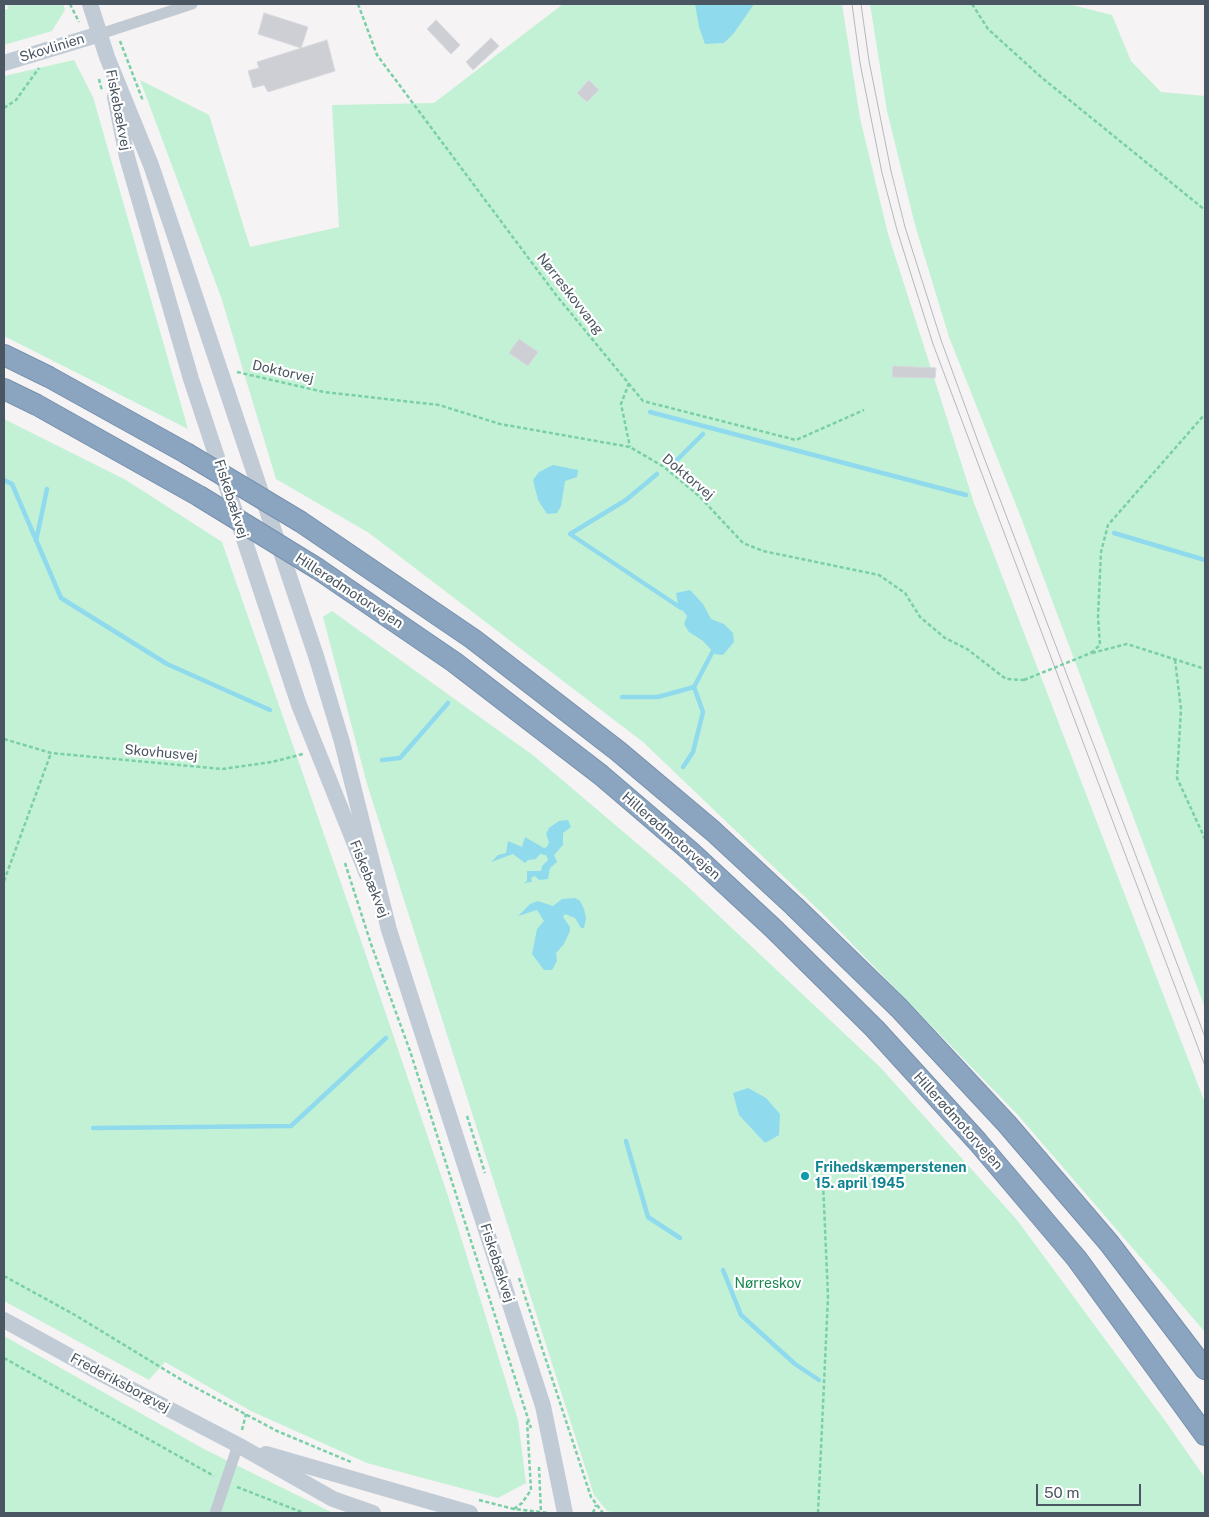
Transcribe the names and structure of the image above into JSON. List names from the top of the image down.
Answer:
{
  "streets": {
    "highway": ["Hillerødmotorvejen"],
    "street": ["Skovlinien", "Fiskebækvej", "Frederiksborgvej"],
    "path": ["Nørreskovvang", "Doktorvej", "Skovhusvej"]
  },
  "crossings": [
    ["Skovlinien", "Fiskebækvej"],
    ["Fiskebækvej", "Doktorvej"],
    ["Fiskebækvej", "Skovhusvej"]
  ],
  "parks": ["Nørreskov"],
  "places": ["Frihedskæmperstenen 15. april 1945"],
  "scale_bar": "50 m"
}
